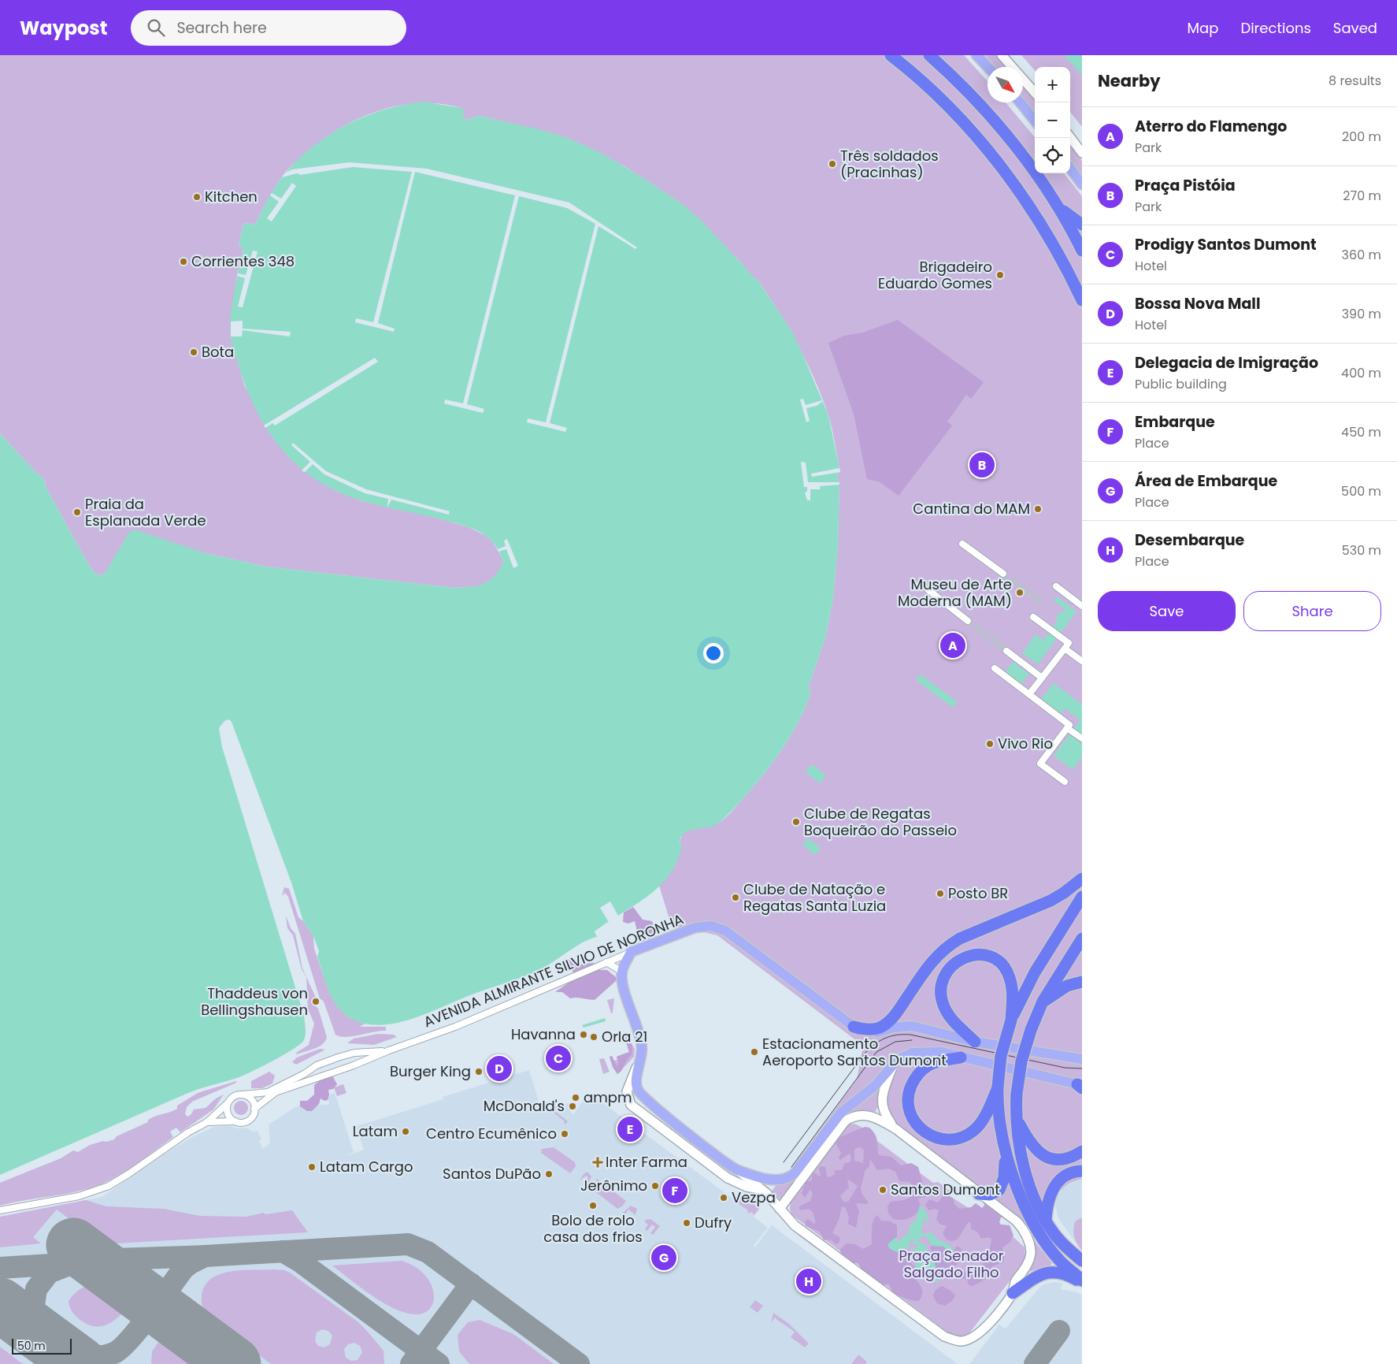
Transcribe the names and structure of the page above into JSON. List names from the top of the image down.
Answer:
{
  "streets": {
    "main road": ["AVENIDA ALMIRANTE SILVIO DE NORONHA"]
  },
  "parks": ["Praça Senador Salgado Filho"],
  "places": {
    "other": [
      "Três soldados (Pracinhas)",
      "Kitchen",
      "Corrientes 348",
      "Brigadeiro Eduardo Gomes",
      "Bota",
      "Cantina do MAM",
      "Praia da Esplanada Verde",
      "Museu de Arte Moderna (MAM)",
      "Vivo Rio",
      "Clube de Regatas Boqueirão do Passeio",
      "Posto BR",
      "Clube de Natação e Regatas Santa Luzia",
      "Thaddeus von Bellingshausen",
      "Havanna",
      "Orla 21",
      "Estacionamento Aeroporto Santos Dumont",
      "Burger King",
      "ampm",
      "McDonald's",
      "Latam",
      "Centro Ecumênico",
      "Latam Cargo",
      "Santos DuPão",
      "Jerônimo",
      "Santos Dumont",
      "Vezpa",
      "Bolo de rolo casa dos frios",
      "Dufry"
    ],
    "health": ["Inter Farma"]
  },
  "scale_bar": "50 m",
  "north": "bottom right",
  "page": {
    "header": "Waypost",
    "search": "Search here",
    "nav": ["Map", "Directions", "Saved"],
    "heading": ["Nearby", "8 results"],
    "map_buttons": ["+", "−"],
    "list": [
      {
        "mark": "A",
        "name": "Aterro do Flamengo",
        "note": "Park",
        "value": "200 m"
      },
      {
        "mark": "B",
        "name": "Praça Pistóia",
        "note": "Park",
        "value": "270 m"
      },
      {
        "mark": "C",
        "name": "Prodigy Santos Dumont",
        "note": "Hotel",
        "value": "360 m"
      },
      {
        "mark": "D",
        "name": "Bossa Nova Mall",
        "note": "Hotel",
        "value": "390 m"
      },
      {
        "mark": "E",
        "name": "Delegacia de Imigração",
        "note": "Public building",
        "value": "400 m"
      },
      {
        "mark": "F",
        "name": "Embarque",
        "note": "Place",
        "value": "450 m"
      },
      {
        "mark": "G",
        "name": "Área de Embarque",
        "note": "Place",
        "value": "500 m"
      },
      {
        "mark": "H",
        "name": "Desembarque",
        "note": "Place",
        "value": "530 m"
      }
    ],
    "pins": [
      "B",
      "A",
      "C",
      "D",
      "E",
      "F",
      "G",
      "H"
    ],
    "buttons": ["Save", "Share"],
    "scale": "50 m"
  }
}
